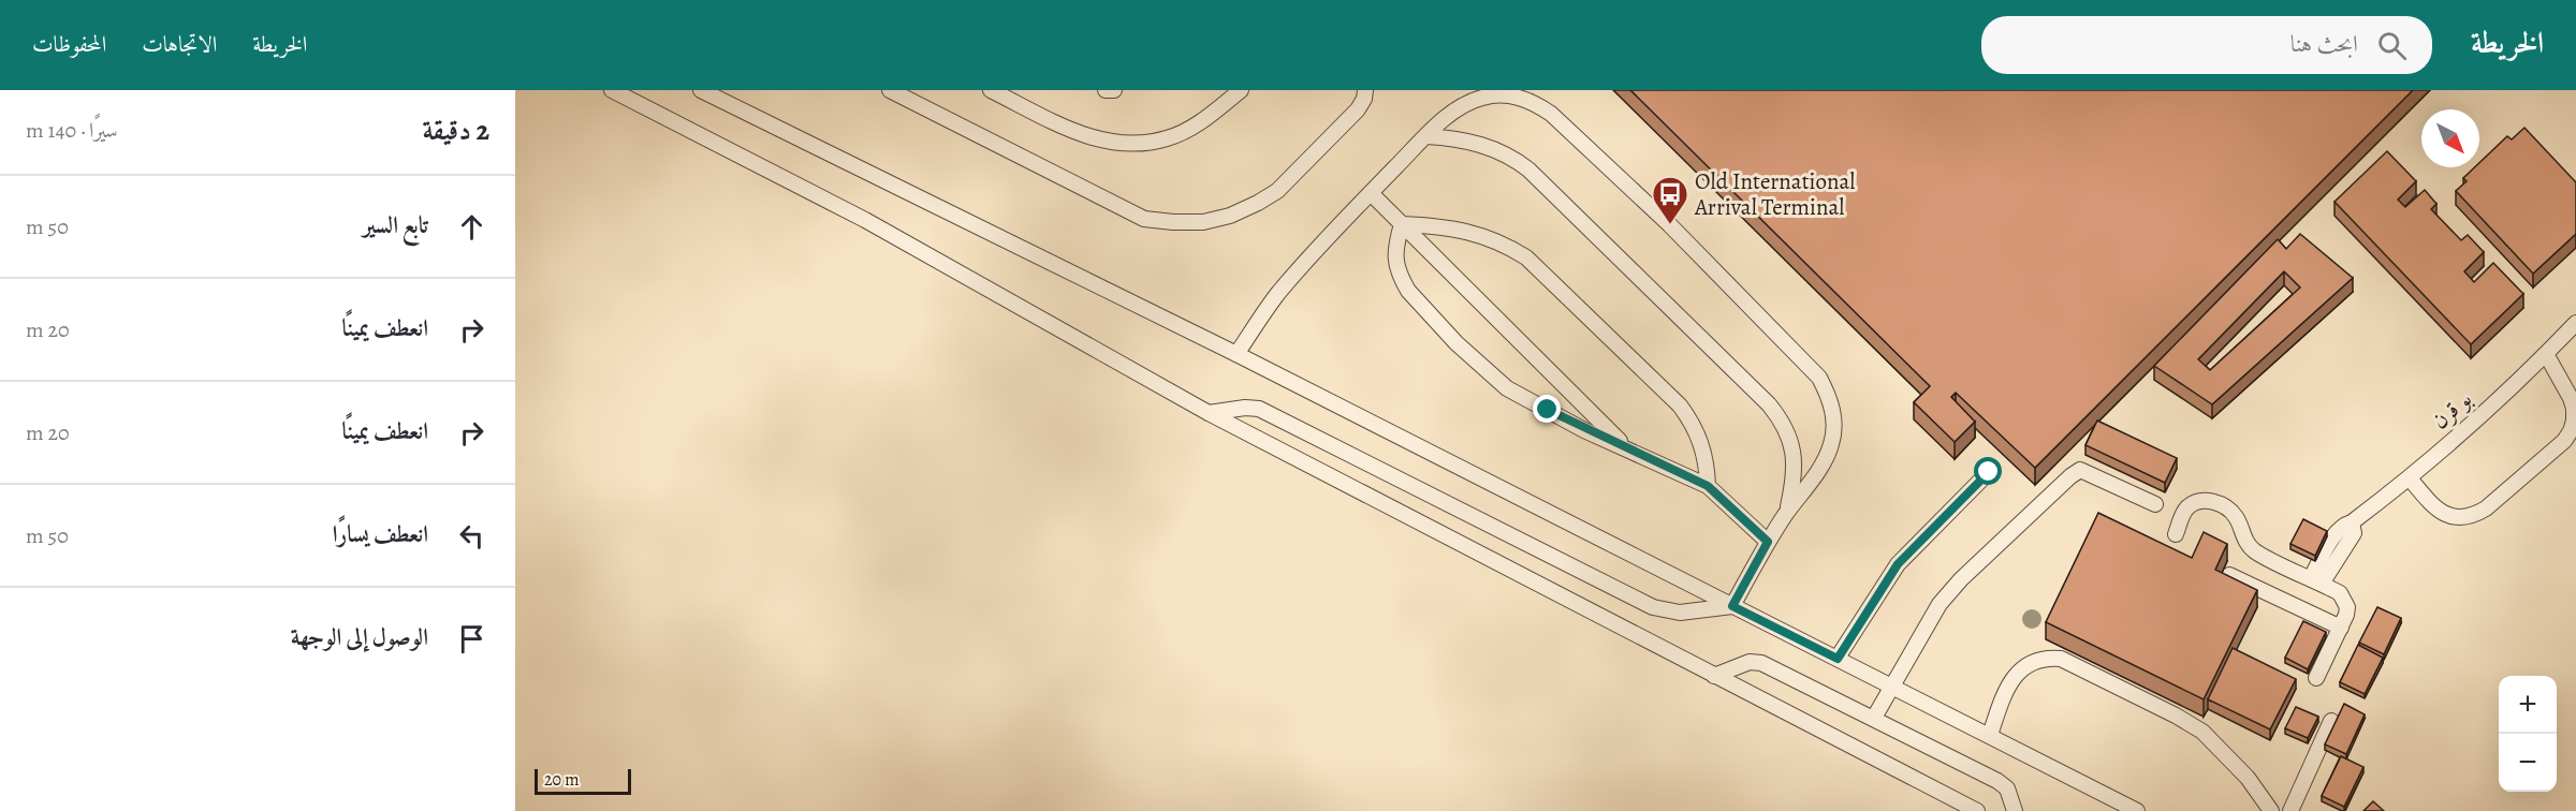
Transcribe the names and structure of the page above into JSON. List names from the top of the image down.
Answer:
{
  "streets": {
    "lane": ["بو قرن"]
  },
  "places": {
    "bus stop": ["Old International Arrival Terminal"]
  },
  "scale_bar": "20 m",
  "north": "bottom right",
  "page": {
    "header": "الخريطة",
    "search": "ابحث هنا",
    "nav": ["الخريطة", "الاتجاهات", "المحفوظات"],
    "heading": ["2 دقيقة", "سيرًا · 140 m"],
    "list": [
      ["تابع السير", "50 m"],
      ["انعطف يمينًا", "20 m"],
      ["انعطف يمينًا", "20 m"],
      ["انعطف يسارًا", "50 m"],
      "الوصول إلى الوجهة"
    ],
    "map_buttons": ["+", "−"],
    "scale": "20 m"
  }
}
